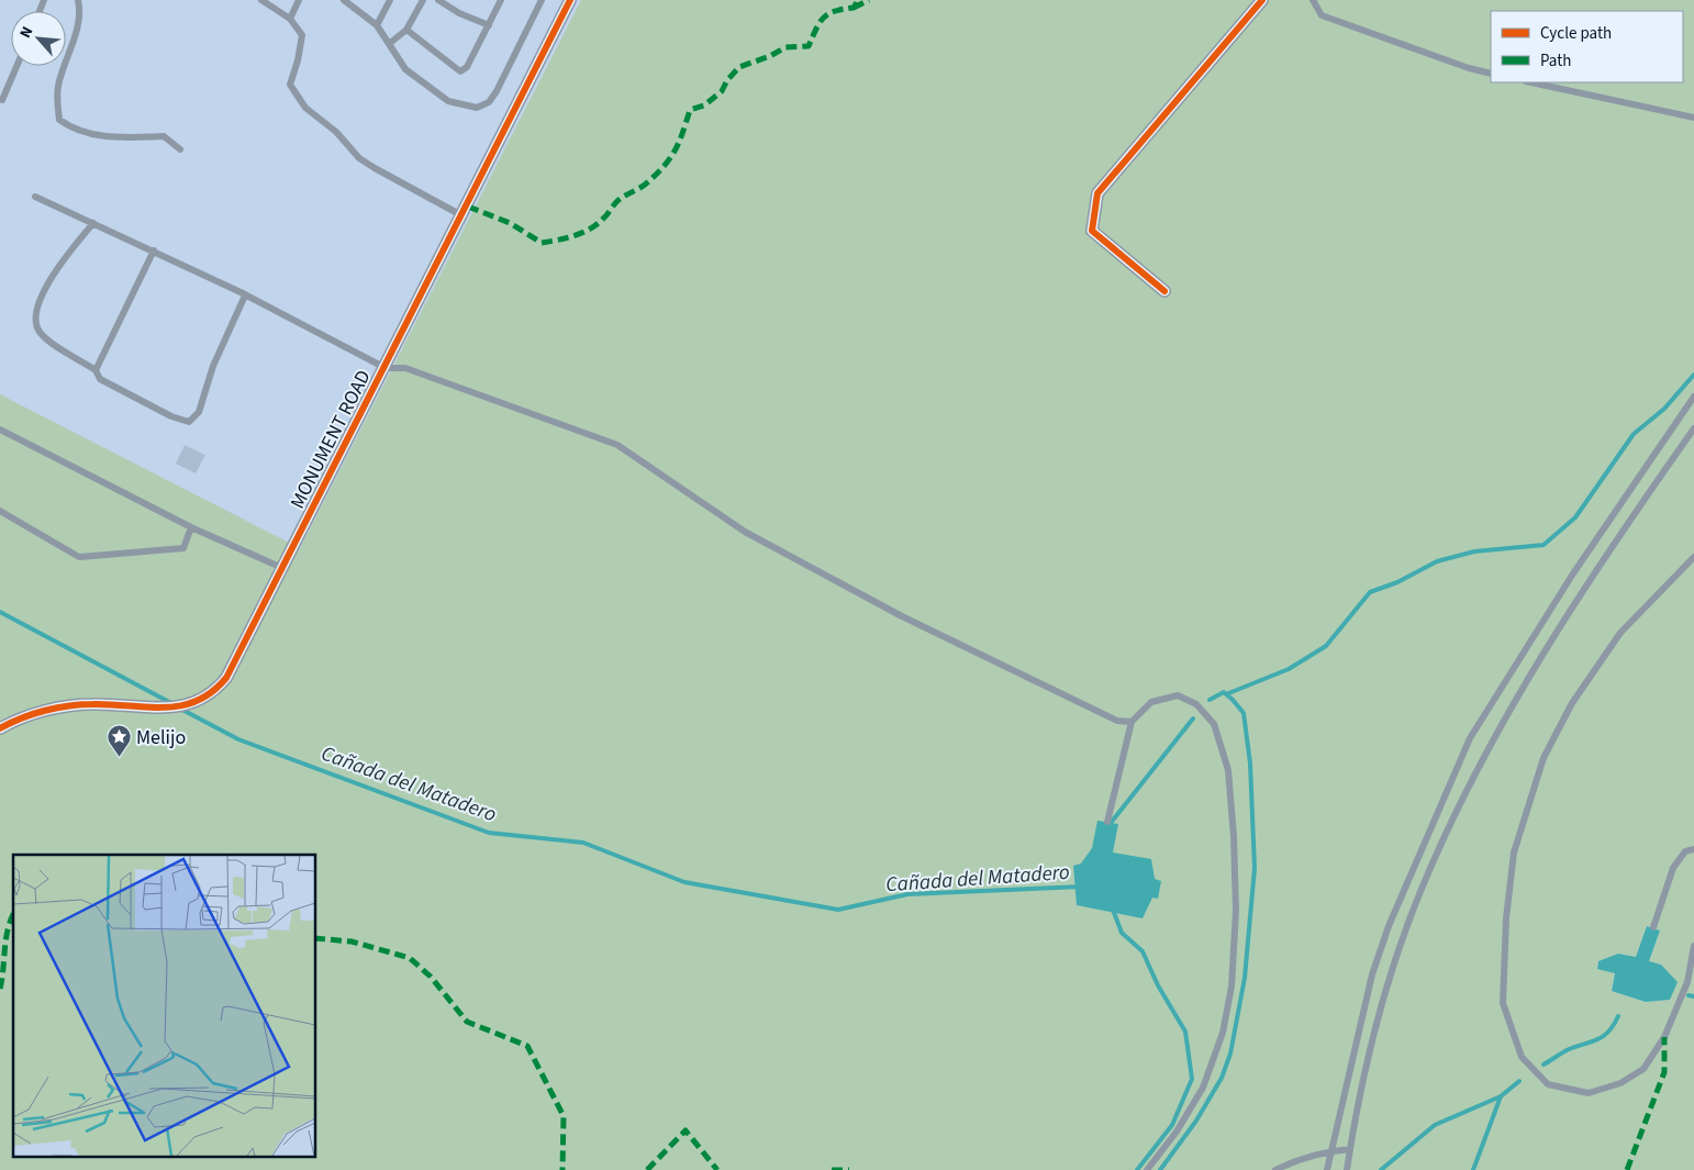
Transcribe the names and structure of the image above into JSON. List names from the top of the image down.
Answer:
{
  "streets": {
    "street": ["MONUMENT ROAD"]
  },
  "water": ["Cañada del Matadero"],
  "places": {
    "place": ["Melijo"]
  },
  "legend": ["Cycle path", "Path"],
  "north": "top left"
}
